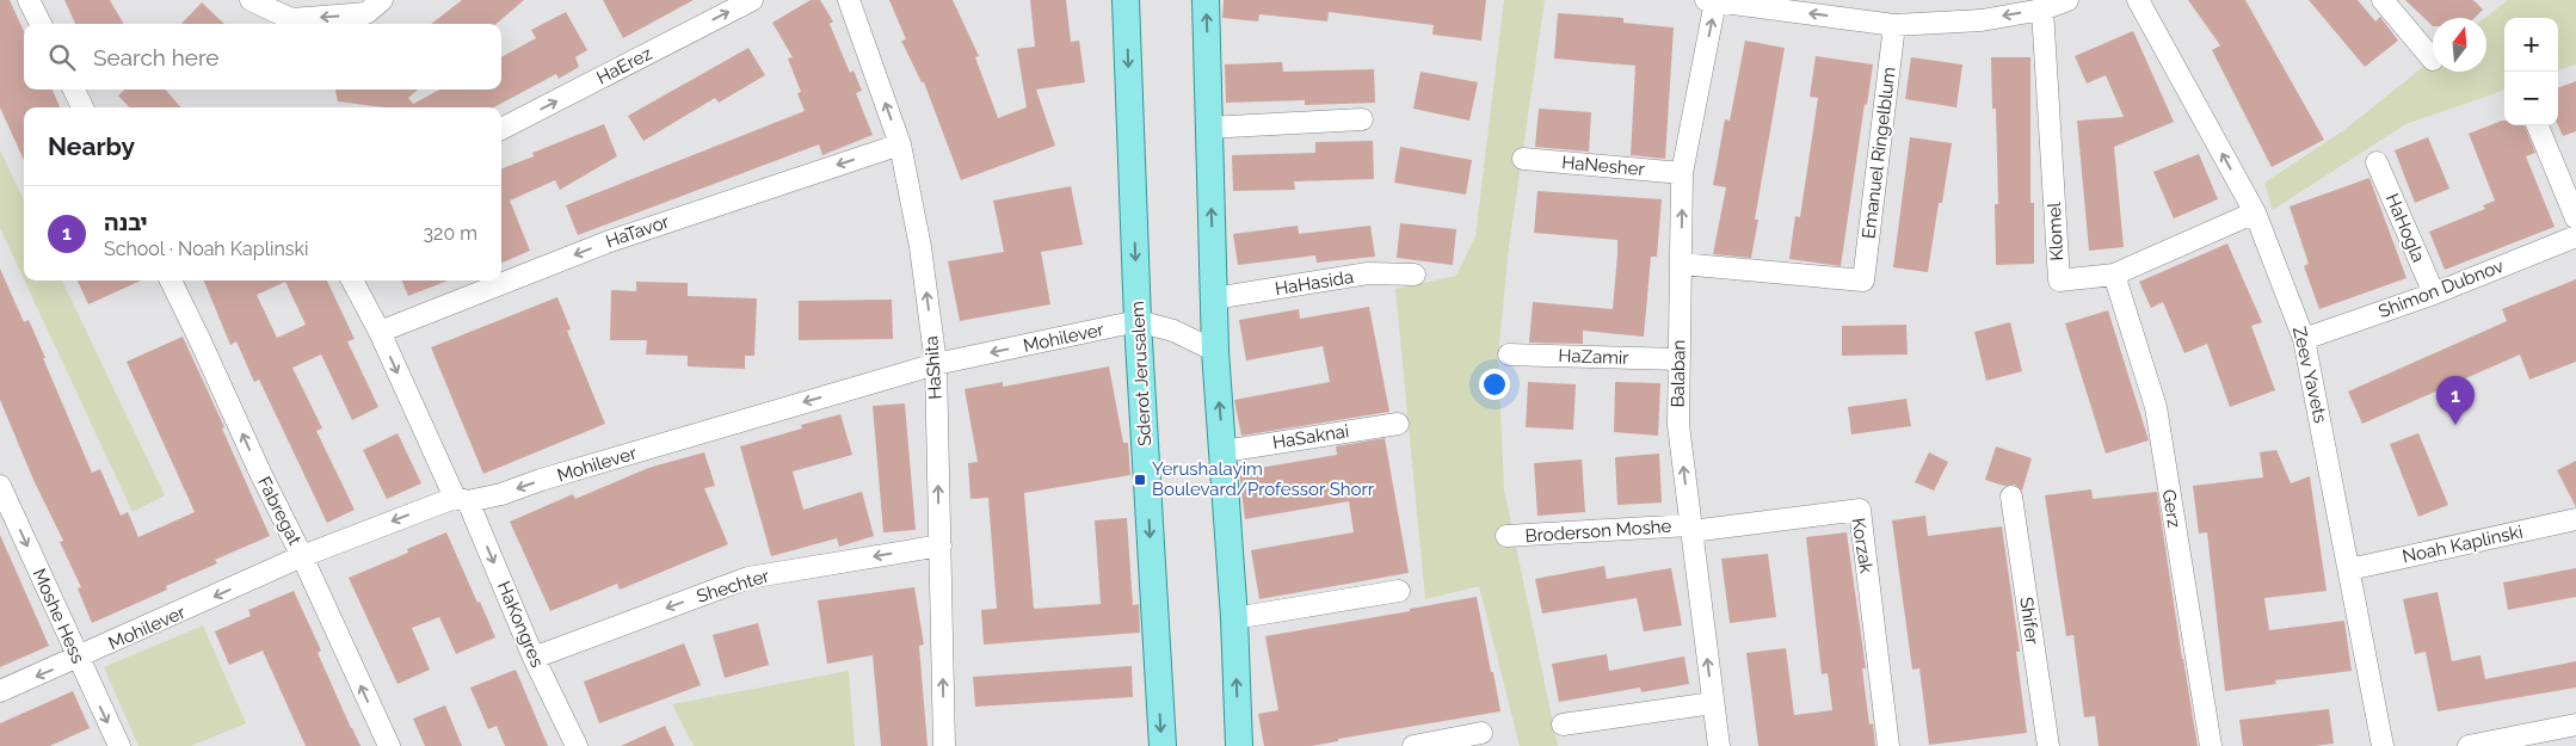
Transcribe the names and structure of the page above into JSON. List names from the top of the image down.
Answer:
{
  "streets": {
    "main road": ["Sderot Jerusalem"],
    "street": [
      "HaErez",
      "Emanuel Ringelblum",
      "HaNesher",
      "HaHogla",
      "HaTavor",
      "Klomel",
      "HaHasida",
      "Shimon Dubnov",
      "Mohilever",
      "HaZamir",
      "HaShita",
      "Balaban",
      "Zeev Yavets",
      "HaSaknai",
      "Gerz",
      "Fabregat",
      "Broderson Moshe",
      "Noah Kaplinski",
      "Korzak",
      "Shechter",
      "Moshe Hess",
      "Shifer",
      "HaKongres"
    ]
  },
  "crossings": [
    ["Emanuel Ringelblum", "Balaban"],
    ["HaNesher", "Balaban"],
    ["HaHogla", "Shimon Dubnov"],
    ["HaTavor", "HaShita"],
    ["HaTavor", "HaKongres"],
    ["Klomel", "Zeev Yavets"],
    ["Klomel", "Gerz"],
    ["Shimon Dubnov", "Zeev Yavets"],
    ["Mohilever", "HaShita"],
    ["Mohilever", "Sderot Jerusalem"],
    ["Mohilever", "Fabregat"],
    ["Mohilever", "Moshe Hess"],
    ["Mohilever", "HaKongres"],
    ["HaZamir", "Balaban"],
    ["HaShita", "Shechter"],
    ["Balaban", "Broderson Moshe"],
    ["Balaban", "Korzak"],
    ["Zeev Yavets", "Noah Kaplinski"],
    ["Broderson Moshe", "Korzak"],
    ["Shechter", "HaKongres"]
  ],
  "one_way": [
    "HaErez",
    "HaTavor",
    "Mohilever",
    "HaShita",
    "Balaban",
    "Fabregat",
    "Shechter",
    "Moshe Hess",
    "HaKongres"
  ],
  "places": {
    "transit": ["Yerushalayim Boulevard/Professor Shorr"]
  },
  "north": "top",
  "page": {
    "map_buttons": ["+", "−"],
    "search": "Search here",
    "heading": "Nearby",
    "list": [
      {
        "mark": "1",
        "name": "יבנה",
        "note": "School · Noah Kaplinski",
        "value": "320 m"
      }
    ],
    "pins": "1"
  }
}
